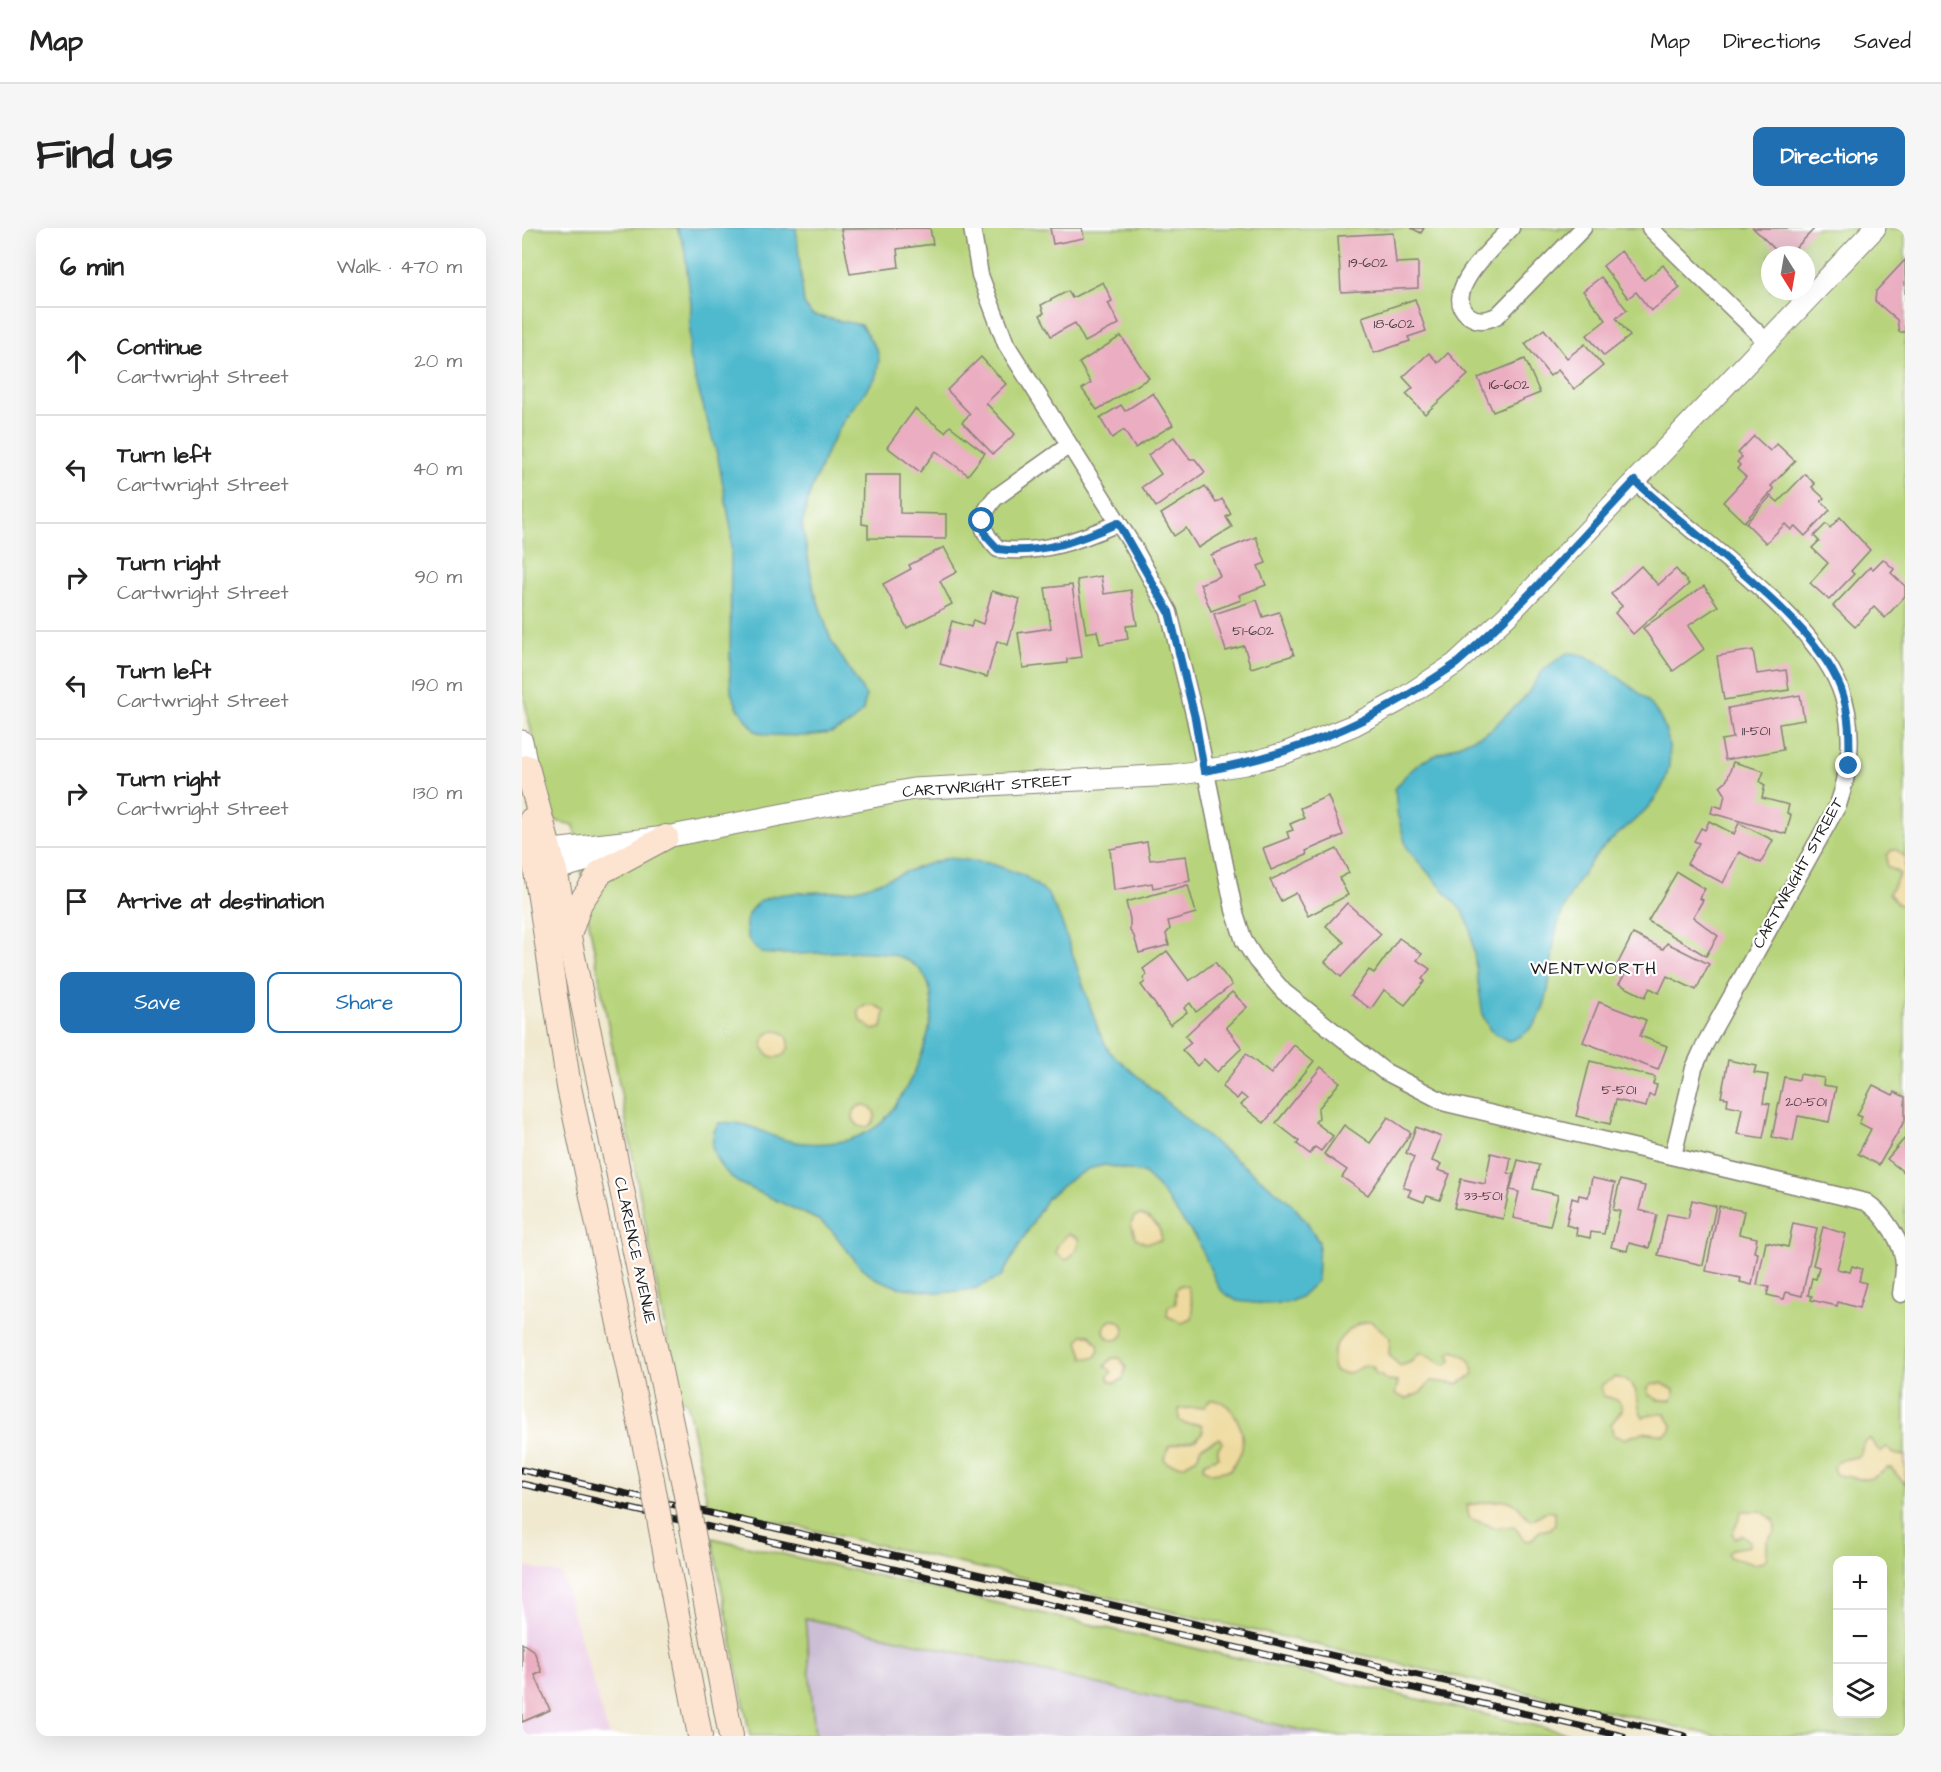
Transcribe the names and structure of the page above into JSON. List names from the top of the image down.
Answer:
{
  "streets": {
    "main road": ["CLARENCE AVENUE"],
    "street": ["CARTWRIGHT STREET"]
  },
  "crossings": [
    ["CARTWRIGHT STREET", "CLARENCE AVENUE"]
  ],
  "districts": ["WENTWORTH"],
  "house_numbers": [
    "19-602",
    "18-602",
    "16-602",
    "51-602",
    "11-501",
    "5-501",
    "20-501",
    "33-501"
  ],
  "north": "bottom",
  "page": {
    "header": "Map",
    "nav": ["Map", "Directions", "Saved"],
    "title": "Find us",
    "buttons": [
      "Directions",
      ["Save", "Share"]
    ],
    "heading": ["6 min", "Walk · 470 m"],
    "list": [
      ["Continue", "Cartwright Street", "20 m"],
      ["Turn left", "Cartwright Street", "40 m"],
      ["Turn right", "Cartwright Street", "90 m"],
      ["Turn left", "Cartwright Street", "190 m"],
      ["Turn right", "Cartwright Street", "130 m"],
      "Arrive at destination"
    ],
    "map_buttons": ["+", "−"]
  }
}
